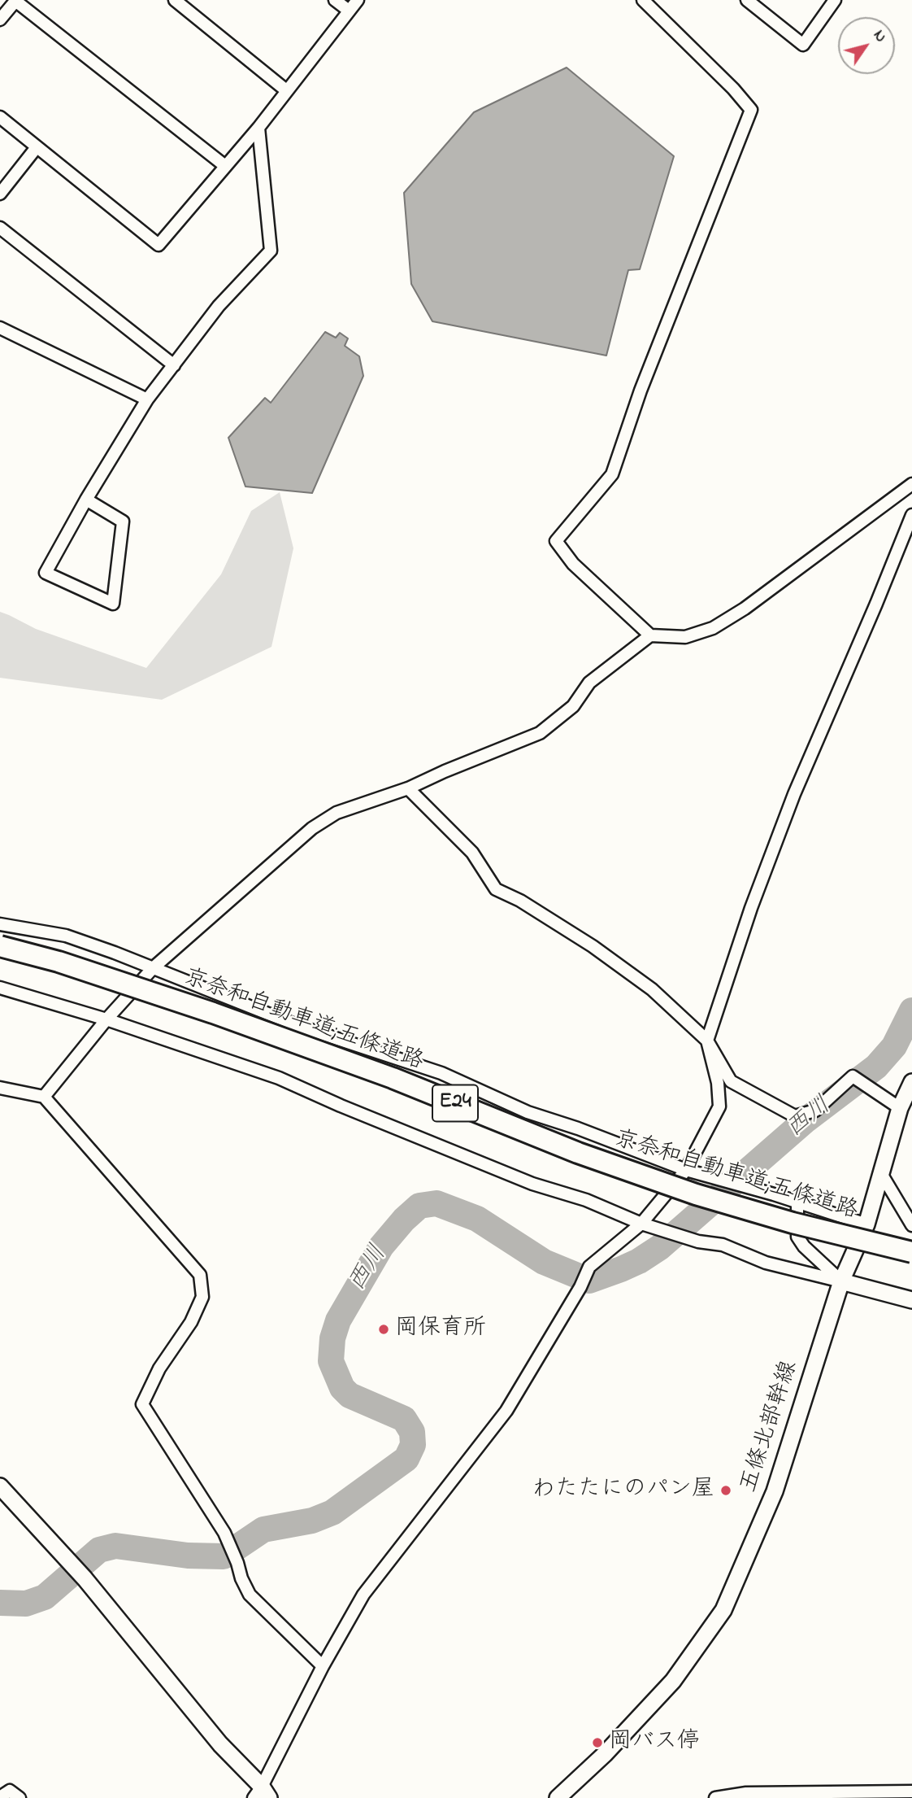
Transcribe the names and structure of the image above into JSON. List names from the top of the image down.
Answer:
{
  "streets": {
    "highway": ["京奈和自動車道;五條道路", "E24"],
    "street": ["五條北部幹線"]
  },
  "water": ["西川"],
  "places": ["岡保育所", "わたたにのパン屋", "岡バス停"],
  "north": "top right"
}
